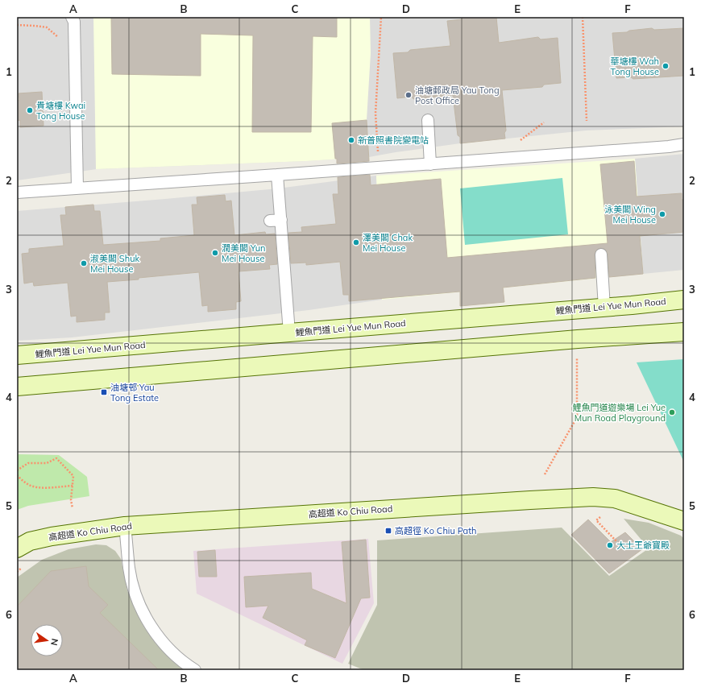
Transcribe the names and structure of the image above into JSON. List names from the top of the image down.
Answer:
{
  "streets": {
    "main road": ["鯉魚門道 Lei Yue Mun Road", "高超道 Ko Chiu Road"]
  },
  "places": {
    "other": [
      "華塘樓 Wah Tong House",
      "油塘郵政局 Yau Tong Post Office",
      "貴塘樓 Kwai Tong House",
      "新普照書院變電站",
      "泳美閣 Wing Mei House",
      "澤美閣 Chak Mei House",
      "潤美閣 Yun Mei House",
      "淑美閣 Shuk Mei House",
      "鯉魚門道遊樂場 Lei Yue Mun Road Playground",
      "大士王爺寶殿"
    ],
    "transit": ["油塘邨 Yau Tong Estate", "高超徑 Ko Chiu Path"]
  },
  "north": "right",
  "grid": {
    "columns": [
      "A",
      "B",
      "C",
      "D",
      "E",
      "F"
    ],
    "rows": [
      "1",
      "2",
      "3",
      "4",
      "5",
      "6"
    ]
  }
}
